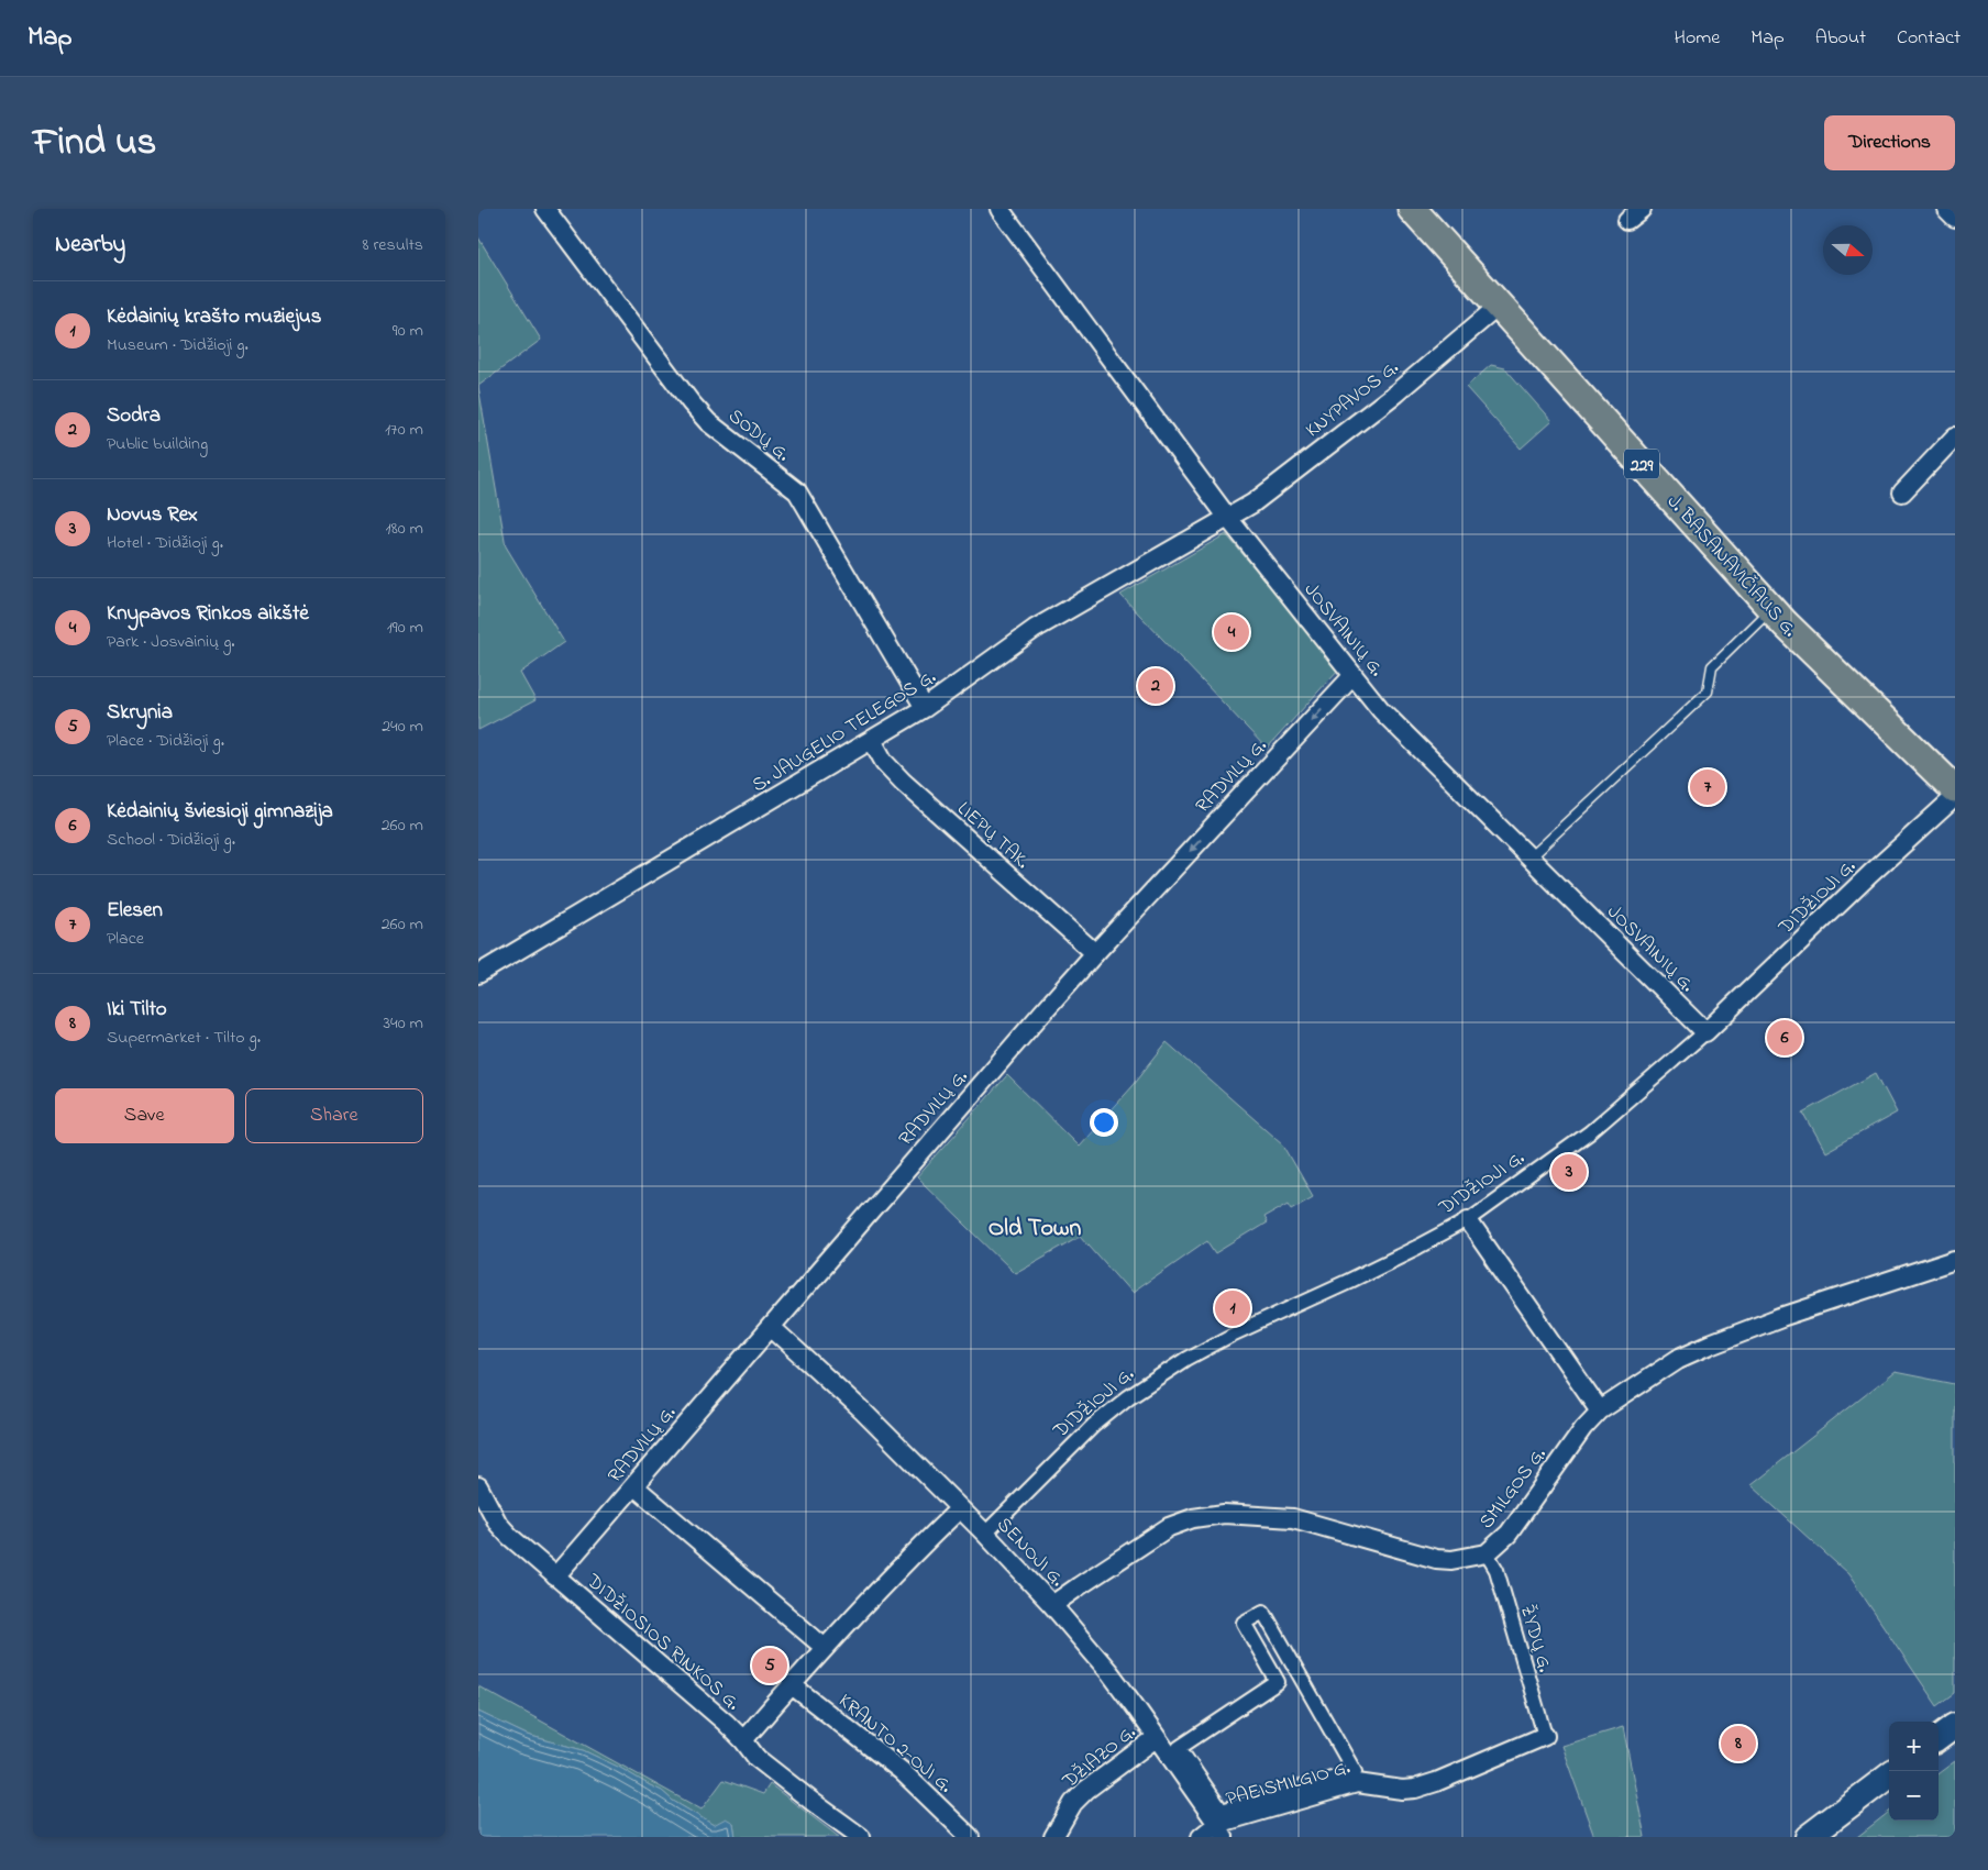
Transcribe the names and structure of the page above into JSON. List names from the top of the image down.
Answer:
{
  "streets": {
    "main road": ["229", "J. BASANAVIČIAUS G."],
    "street": [
      "KNYPAVOS G.",
      "SODŲ G.",
      "JOSVAINIŲ G.",
      "S. JAUGELIO TELEGOS G.",
      "RADVILŲ G.",
      "LIEPŲ TAK.",
      "DIDŽIOJI G.",
      "SMILGOS G.",
      "SENOJI G.",
      "ŽYDŲ G.",
      "DIDŽIOSIOS RINKOS G.",
      "KRANTO 2-OJI G.",
      "DŽIAZO G.",
      "PAEISMILGIO G."
    ]
  },
  "crossings": [
    ["KNYPAVOS G.", "J. BASANAVIČIAUS G."],
    ["KNYPAVOS G.", "JOSVAINIŲ G."],
    ["KNYPAVOS G.", "S. JAUGELIO TELEGOS G."],
    ["SODŲ G.", "S. JAUGELIO TELEGOS G."],
    ["JOSVAINIŲ G.", "S. JAUGELIO TELEGOS G."],
    ["JOSVAINIŲ G.", "RADVILŲ G."],
    ["JOSVAINIŲ G.", "DIDŽIOJI G."],
    ["S. JAUGELIO TELEGOS G.", "LIEPŲ TAK."],
    ["RADVILŲ G.", "LIEPŲ TAK."],
    ["RADVILŲ G.", "SENOJI G."],
    ["RADVILŲ G.", "DIDŽIOSIOS RINKOS G."],
    ["DIDŽIOJI G.", "SENOJI G."],
    ["SMILGOS G.", "SENOJI G."],
    ["SMILGOS G.", "ŽYDŲ G."],
    ["SENOJI G.", "DŽIAZO G."],
    ["SENOJI G.", "PAEISMILGIO G."],
    ["ŽYDŲ G.", "PAEISMILGIO G."]
  ],
  "districts": ["Old Town"],
  "north": "right",
  "page": {
    "header": "Map",
    "nav": [
      "Home",
      "Map",
      "About",
      "Contact"
    ],
    "title": "Find us",
    "buttons": [
      "Directions",
      ["Save", "Share"]
    ],
    "heading": ["Nearby", "8 results"],
    "list": [
      {
        "mark": "1",
        "name": "Kėdainių krašto muziejus",
        "note": "Museum · Didžioji g.",
        "value": "90 m"
      },
      {
        "mark": "2",
        "name": "Sodra",
        "note": "Public building",
        "value": "170 m"
      },
      {
        "mark": "3",
        "name": "Novus Rex",
        "note": "Hotel · Didžioji g.",
        "value": "180 m"
      },
      {
        "mark": "4",
        "name": "Knypavos Rinkos aikštė",
        "note": "Park · Josvainių g.",
        "value": "190 m"
      },
      {
        "mark": "5",
        "name": "Skrynia",
        "note": "Place · Didžioji g.",
        "value": "240 m"
      },
      {
        "mark": "6",
        "name": "Kėdainių šviesioji gimnazija",
        "note": "School · Didžioji g.",
        "value": "260 m"
      },
      {
        "mark": "7",
        "name": "Elesen",
        "note": "Place",
        "value": "260 m"
      },
      {
        "mark": "8",
        "name": "Iki Tilto",
        "note": "Supermarket · Tilto g.",
        "value": "340 m"
      }
    ],
    "pins": [
      "4",
      "2",
      "7",
      "6",
      "3",
      "1",
      "5",
      "8"
    ],
    "map_buttons": ["+", "−"]
  }
}
